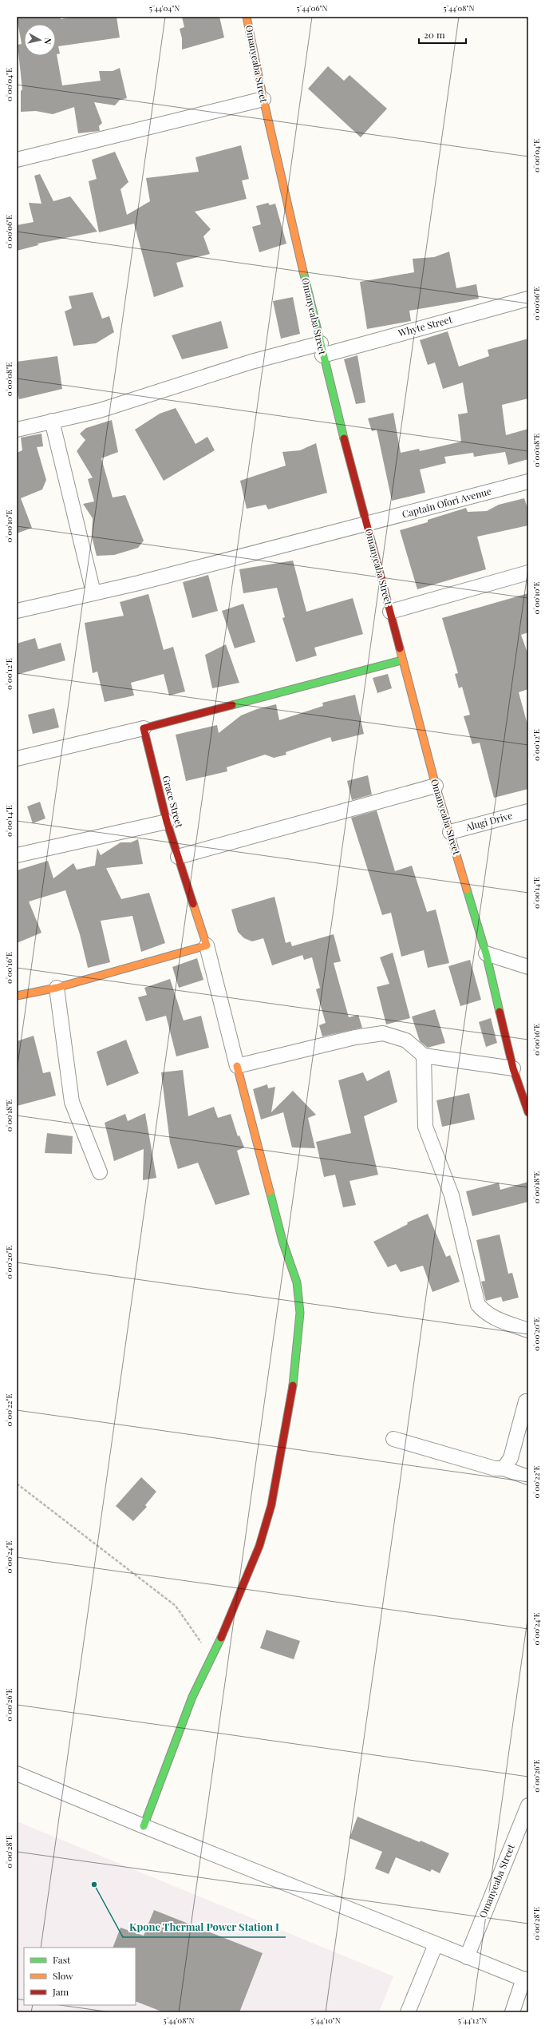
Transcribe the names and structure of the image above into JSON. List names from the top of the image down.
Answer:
{
  "streets": {
    "street": [
      "Omanyeaba Street",
      "Whyte Street",
      "Captain Ofori Avenue",
      "Grace Street",
      "Alugi Drive"
    ]
  },
  "crossings": [
    ["Omanyeaba Street", "Whyte Street"],
    ["Omanyeaba Street", "Captain Ofori Avenue"],
    ["Omanyeaba Street", "Alugi Drive"]
  ],
  "places": ["Kpone Thermal Power Station I"],
  "legend": ["Fast", "Slow", "Jam"],
  "scale_bar": "20 m",
  "north": "right",
  "coordinates": [
    "5°44'04\"N",
    "5°44'06\"N",
    "5°44'08\"N",
    "0°00'04\"E",
    "0°00'06\"E",
    "0°00'08\"E",
    "0°00'10\"E",
    "0°00'12\"E",
    "0°00'14\"E",
    "0°00'16\"E",
    "0°00'18\"E",
    "0°00'20\"E",
    "0°00'22\"E",
    "0°00'24\"E",
    "0°00'26\"E",
    "0°00'28\"E",
    "5°44'10\"N",
    "5°44'12\"N"
  ]
}
